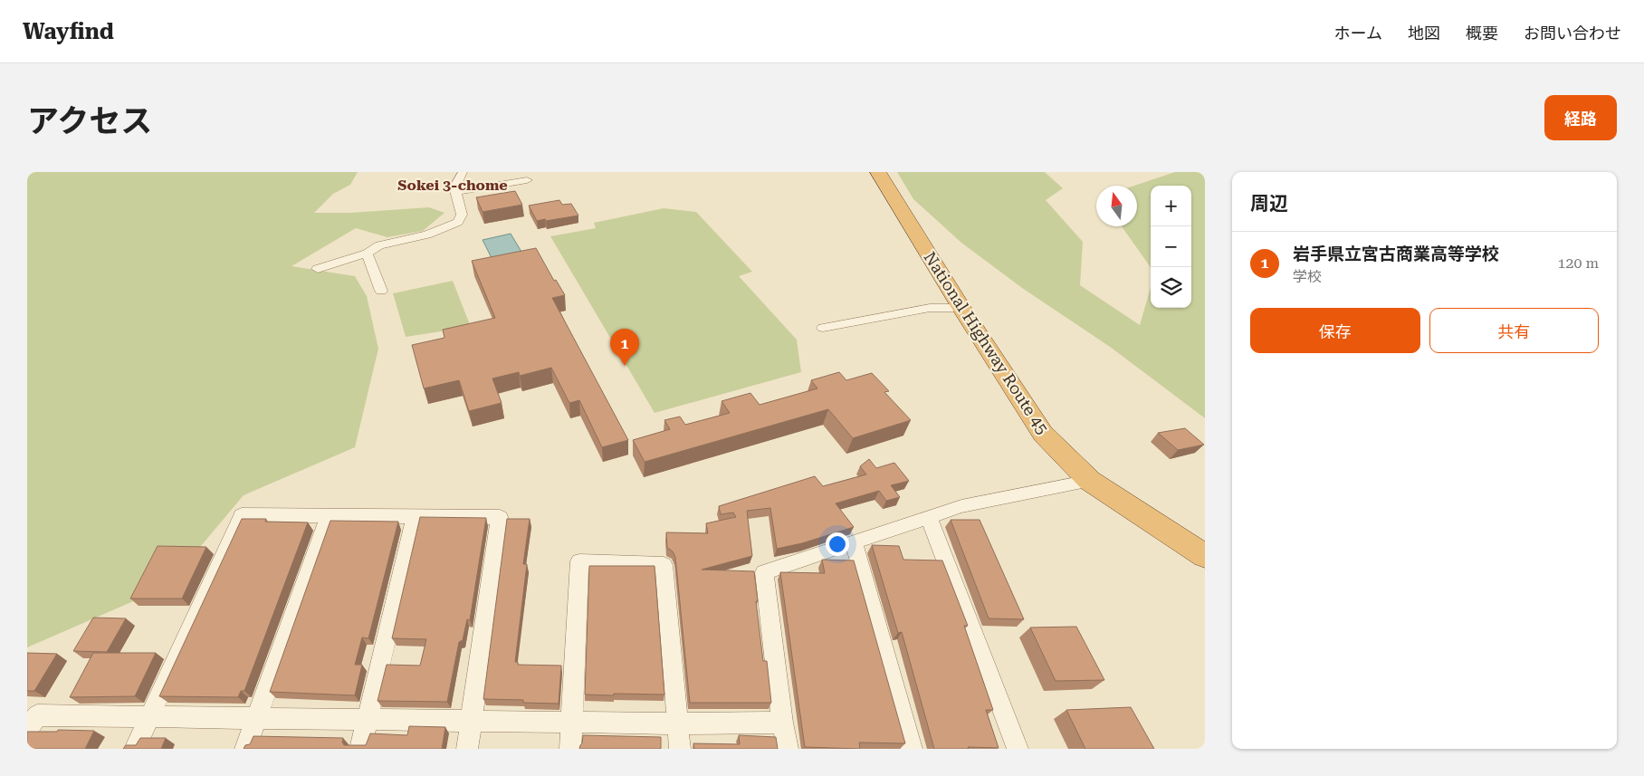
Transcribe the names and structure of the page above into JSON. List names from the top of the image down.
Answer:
{
  "streets": {
    "highway": ["National Highway Route 45"]
  },
  "districts": ["Sokei 3-chome"],
  "north": "top",
  "page": {
    "header": "Wayfind",
    "nav": [
      "ホーム",
      "地図",
      "概要",
      "お問い合わせ"
    ],
    "title": "アクセス",
    "buttons": [
      "経路",
      ["保存", "共有"]
    ],
    "heading": "周辺",
    "map_buttons": ["+", "−"],
    "list": [
      {
        "mark": "1",
        "name": "岩手県立宮古商業高等学校",
        "note": "学校",
        "value": "120 m"
      }
    ],
    "pins": "1"
  }
}
